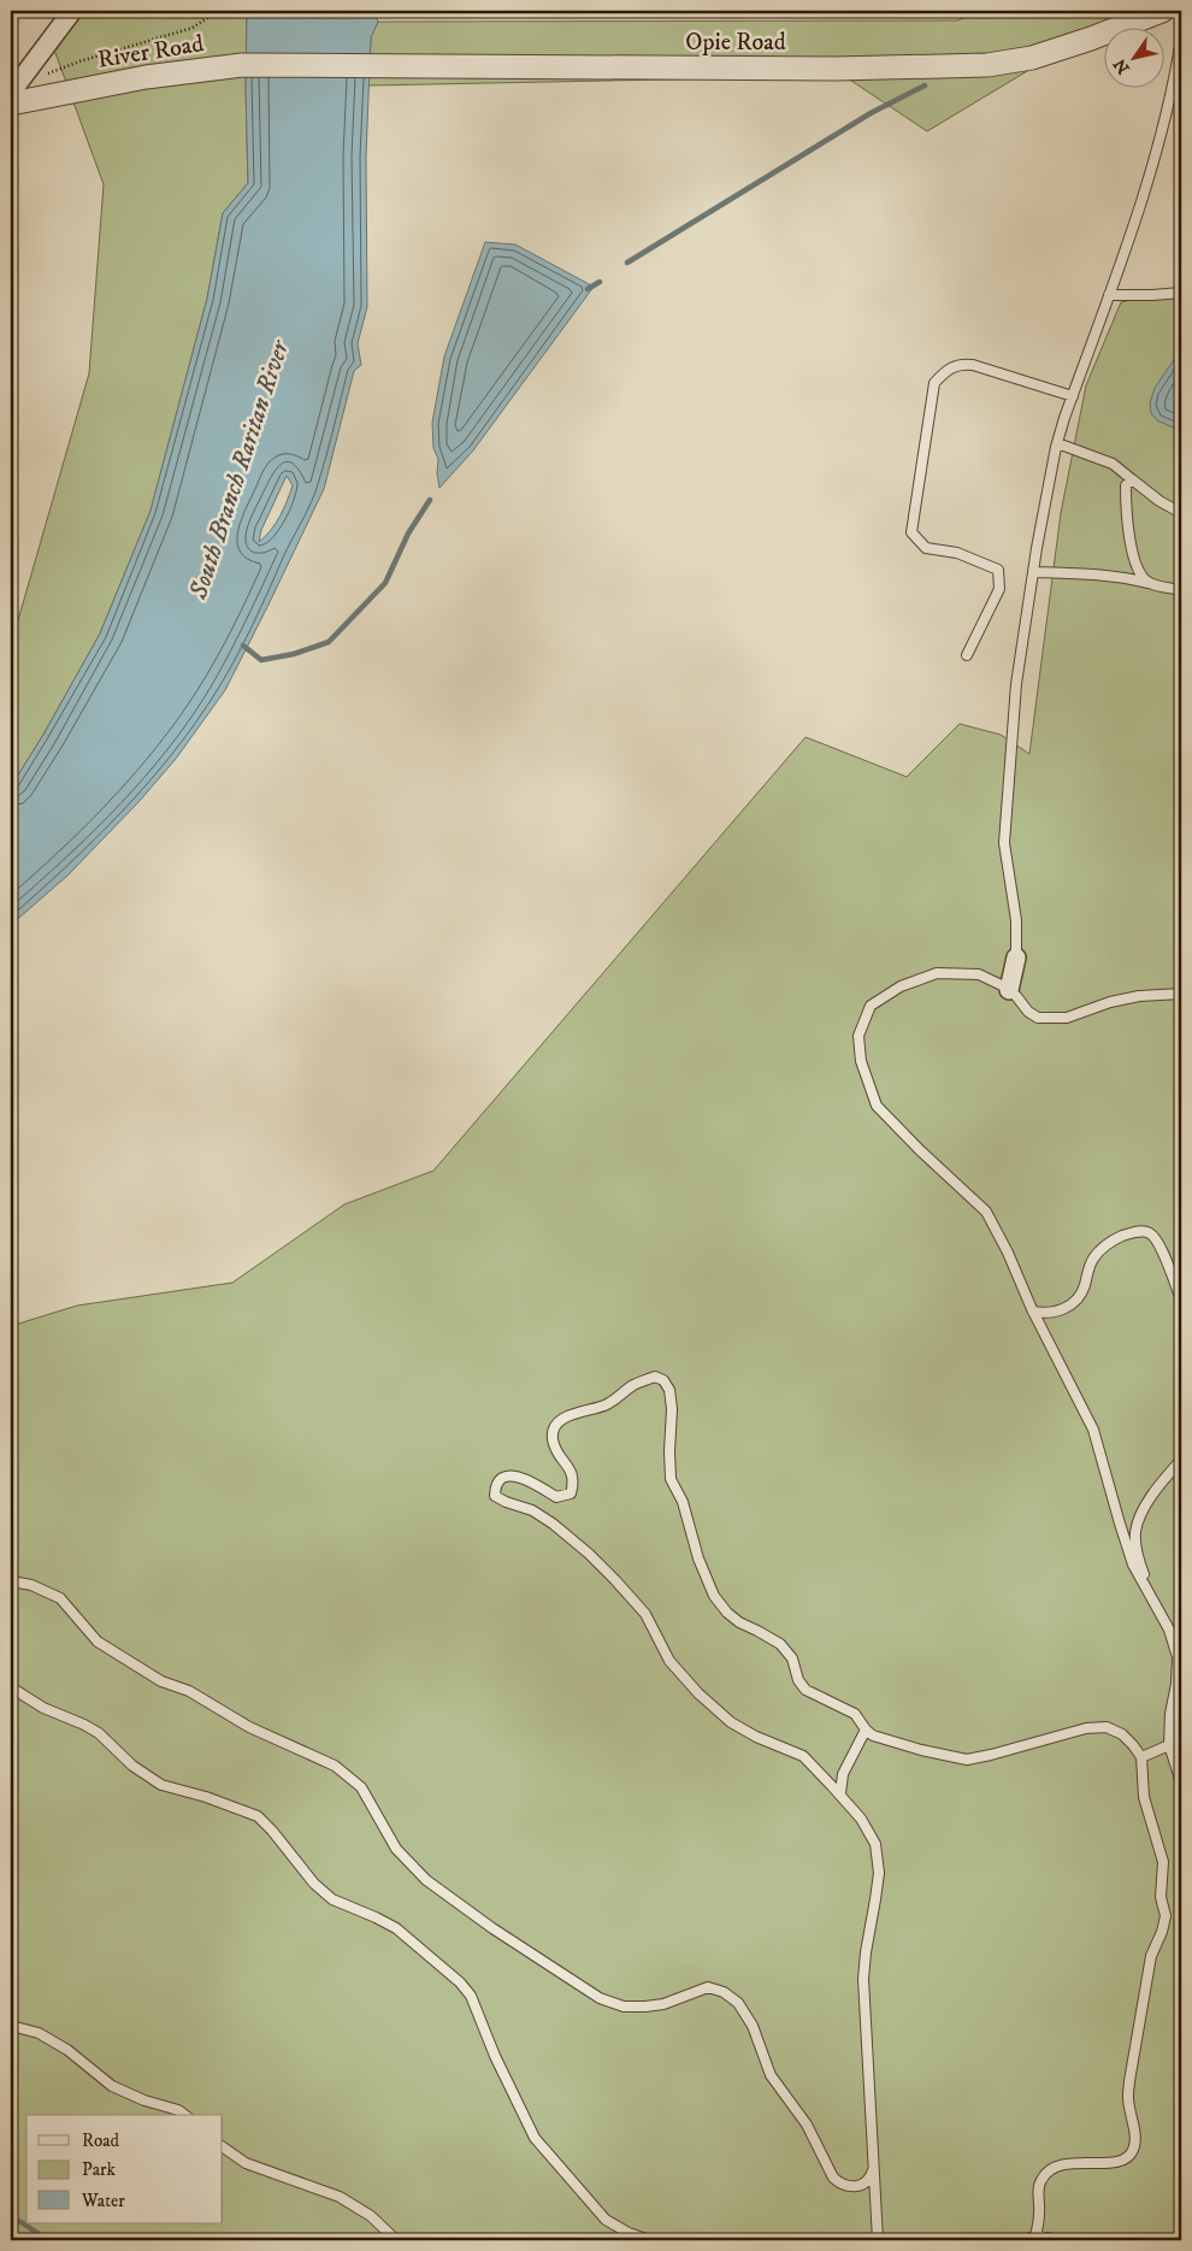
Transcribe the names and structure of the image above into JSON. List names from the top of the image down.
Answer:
{
  "streets": {
    "street": ["Opie Road", "River Road"]
  },
  "crossings": [
    ["Opie Road", "River Road"]
  ],
  "water": ["South Branch Raritan River"],
  "legend": ["Road", "Park", "Water"],
  "north": "bottom left"
}
